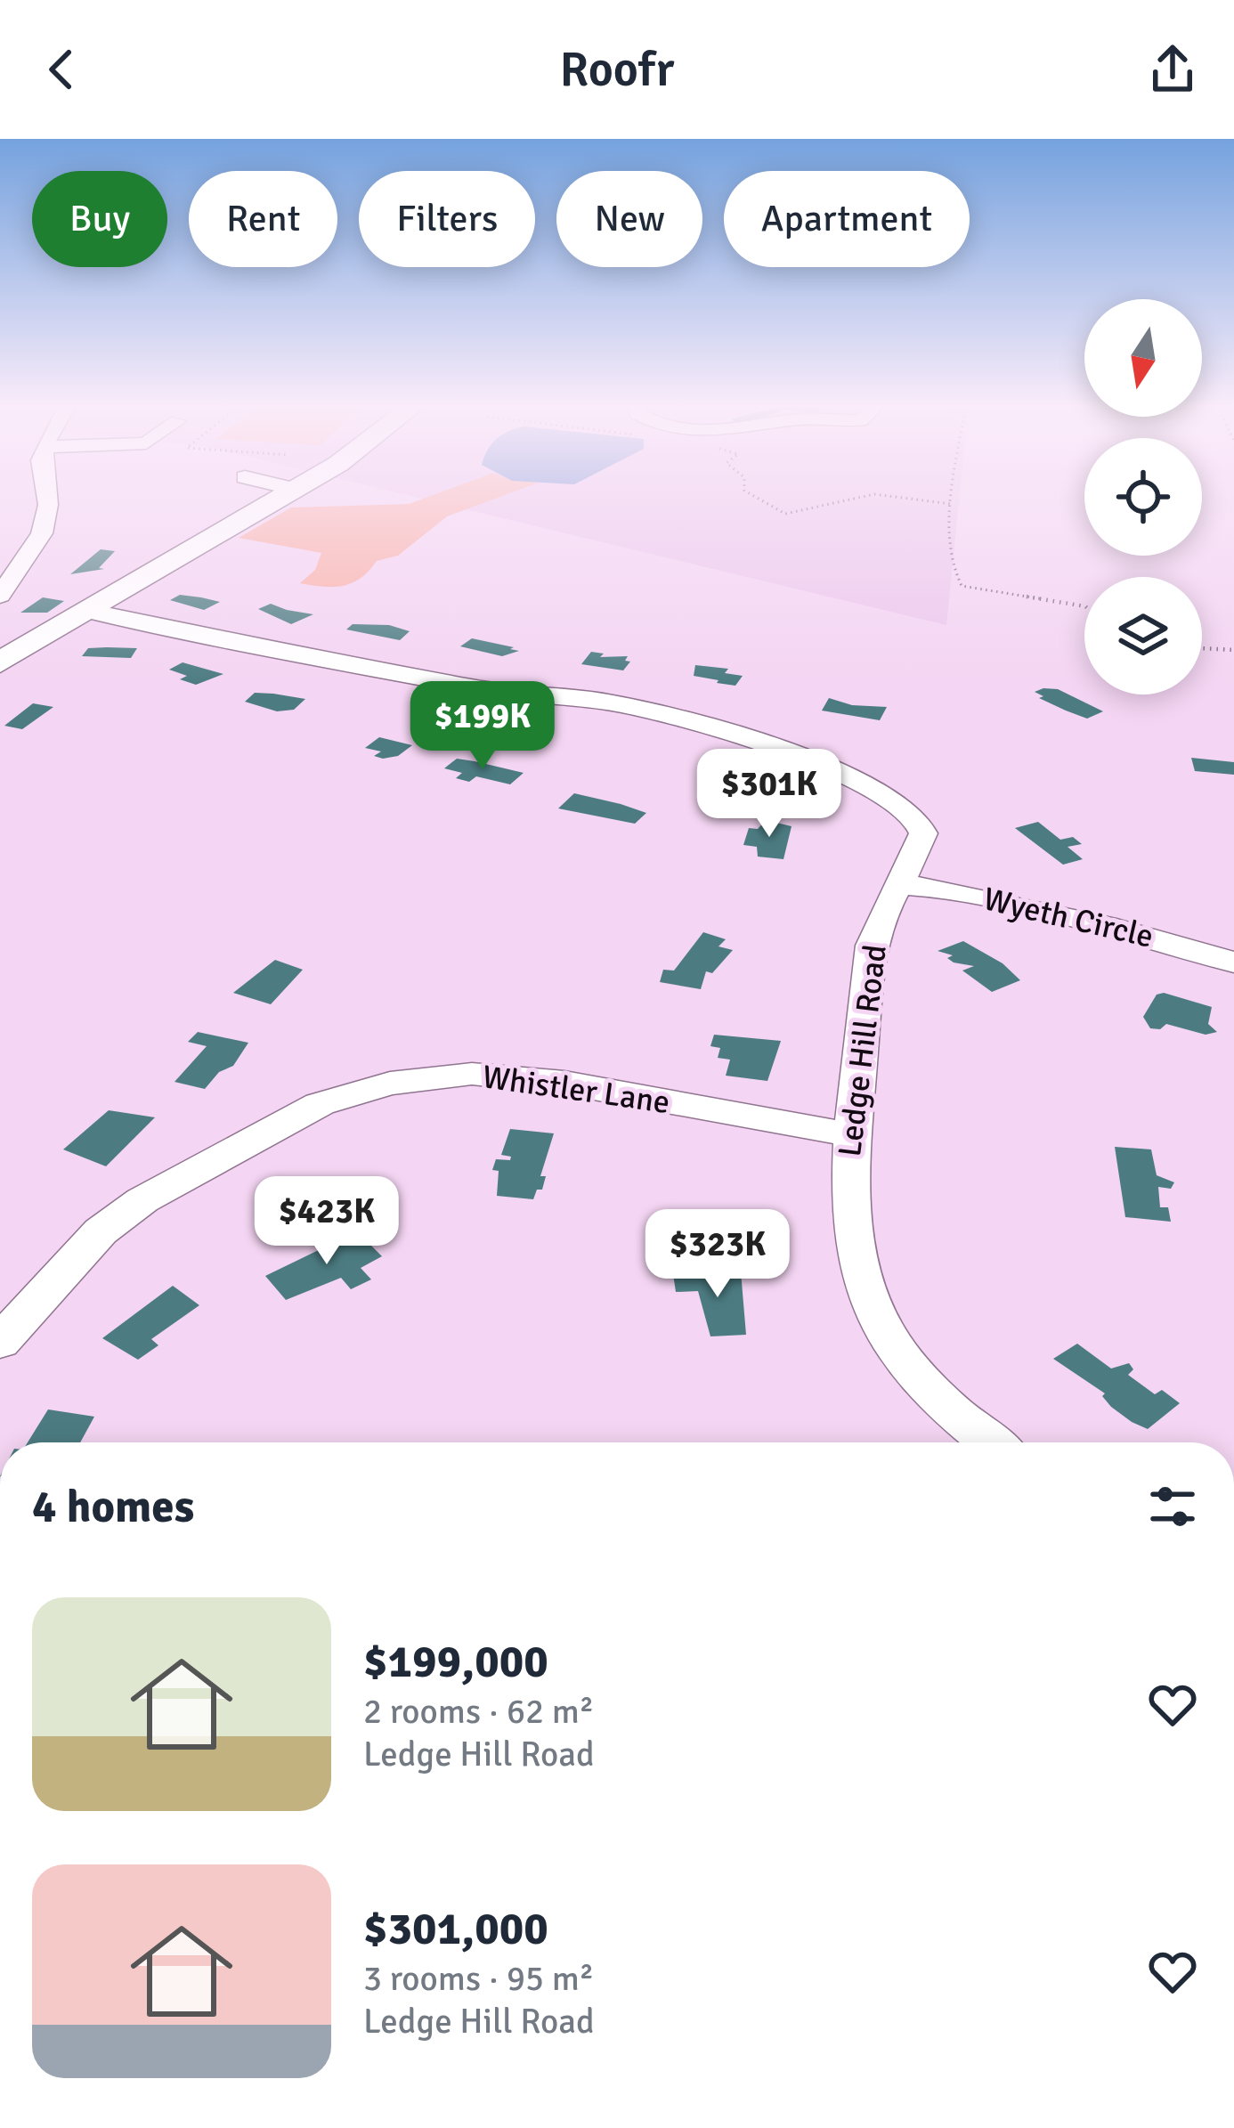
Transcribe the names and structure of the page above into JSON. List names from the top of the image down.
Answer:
{
  "streets": {
    "street": ["Wyeth Circle", "Ledge Hill Road", "Whistler Lane"]
  },
  "crossings": [
    ["Wyeth Circle", "Ledge Hill Road"],
    ["Ledge Hill Road", "Whistler Lane"]
  ],
  "north": "bottom",
  "page": {
    "header": "Roofr",
    "chip": [
      "Buy",
      "Rent",
      "Filters",
      "New",
      "Apartment"
    ],
    "price": [
      "$199K",
      "$301K",
      "$423K",
      "$323K"
    ],
    "heading": "4 homes",
    "list": [
      {
        "name": "$199,000",
        "note": "2 rooms · 62 m² · Ledge Hill Road"
      },
      {
        "name": "$301,000",
        "note": "3 rooms · 95 m² · Ledge Hill Road"
      }
    ]
  }
}
